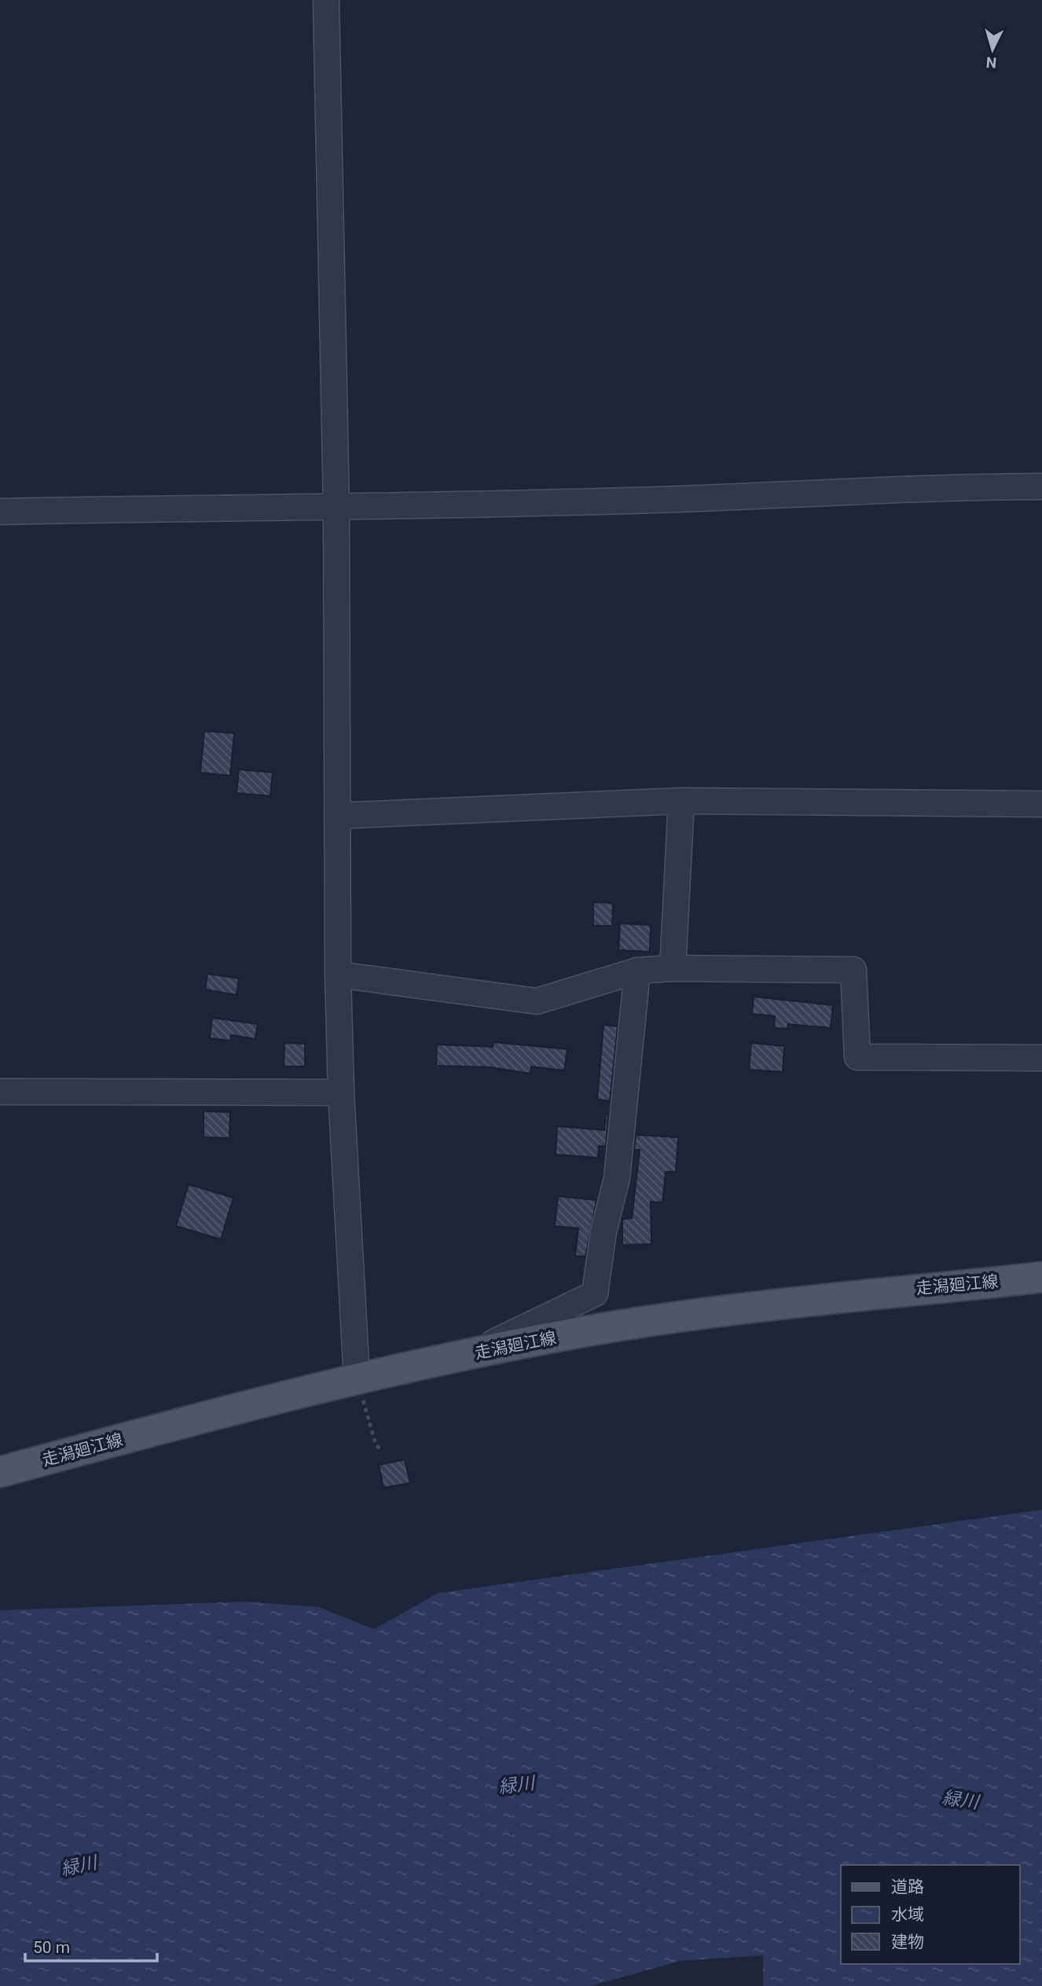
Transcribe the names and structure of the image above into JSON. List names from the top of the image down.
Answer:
{
  "streets": {
    "main road": ["走潟廻江線"]
  },
  "water": ["緑川"],
  "legend": ["道路", "水域", "建物"],
  "scale_bar": "50 m",
  "north": "bottom"
}
